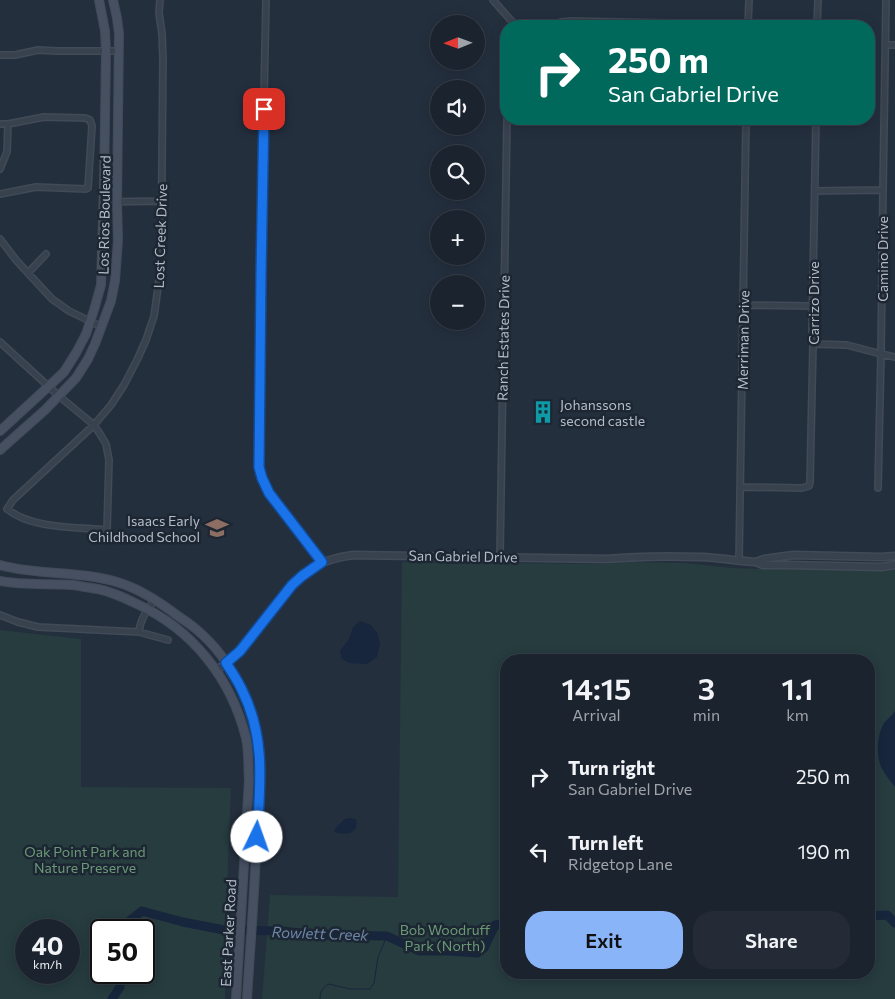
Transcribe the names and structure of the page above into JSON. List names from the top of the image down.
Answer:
{
  "streets": {
    "main road": ["Los Rios Boulevard", "East Parker Road"],
    "street": [
      "Lost Creek Drive",
      "Camino Drive",
      "Carrizo Drive",
      "Ranch Estates Drive",
      "Merriman Drive",
      "San Gabriel Drive"
    ]
  },
  "crossings": [
    ["Carrizo Drive", "Merriman Drive"],
    ["Ranch Estates Drive", "San Gabriel Drive"],
    ["Merriman Drive", "San Gabriel Drive"],
    ["San Gabriel Drive", "East Parker Road"]
  ],
  "water": ["Rowlett Creek"],
  "parks": ["Oak Point Park and Nature Preserve", "Bob Woodruff Park (North)"],
  "places": {
    "building": ["Johanssons second castle"],
    "school or university": ["Isaacs Early Childhood School"]
  },
  "north": "left",
  "page": {
    "map_buttons": ["+", "−"],
    "turn": ["250 m", "San Gabriel Drive"],
    "eta": [
      "14:15",
      "Arrival",
      "3",
      "min",
      "1.1",
      "km"
    ],
    "list": [
      {
        "name": "Turn right",
        "note": "San Gabriel Drive",
        "value": "250 m"
      },
      {
        "name": "Turn left",
        "note": "Ridgetop Lane",
        "value": "190 m"
      }
    ],
    "buttons": ["Exit", "Share"],
    "speed": "40 km/h",
    "limit": "50"
  }
}
